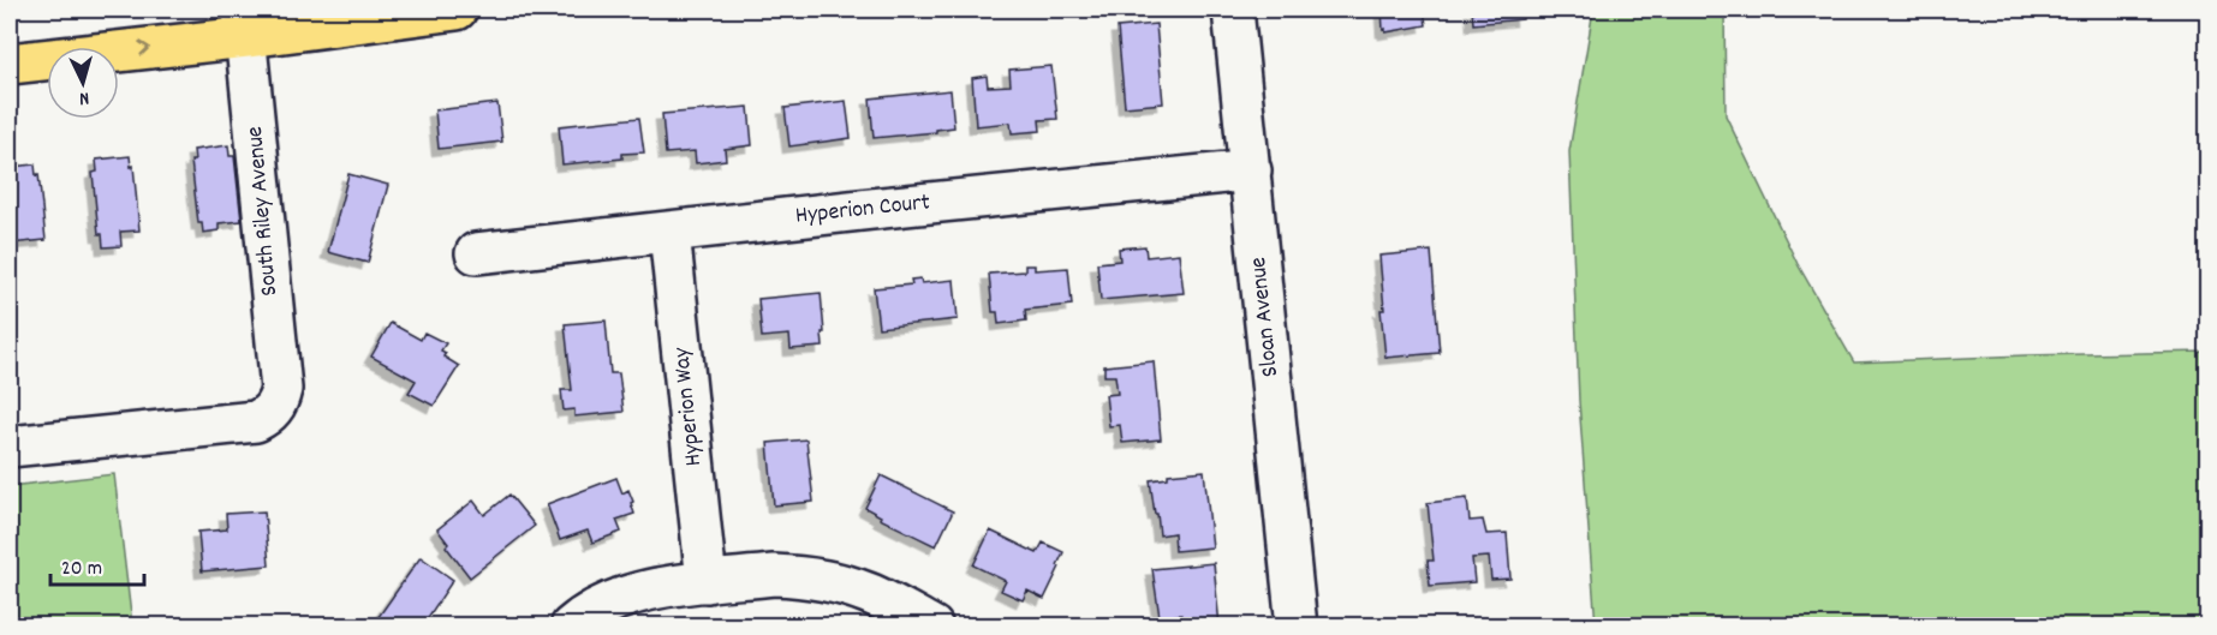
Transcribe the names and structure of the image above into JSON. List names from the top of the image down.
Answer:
{
  "streets": {
    "street": [
      "Hyperion Court",
      "South Riley Avenue",
      "Sloan Avenue",
      "Hyperion Way"
    ]
  },
  "crossings": [
    ["Hyperion Court", "Sloan Avenue"],
    ["Hyperion Court", "Hyperion Way"]
  ],
  "scale_bar": "20 m",
  "north": "bottom"
}
